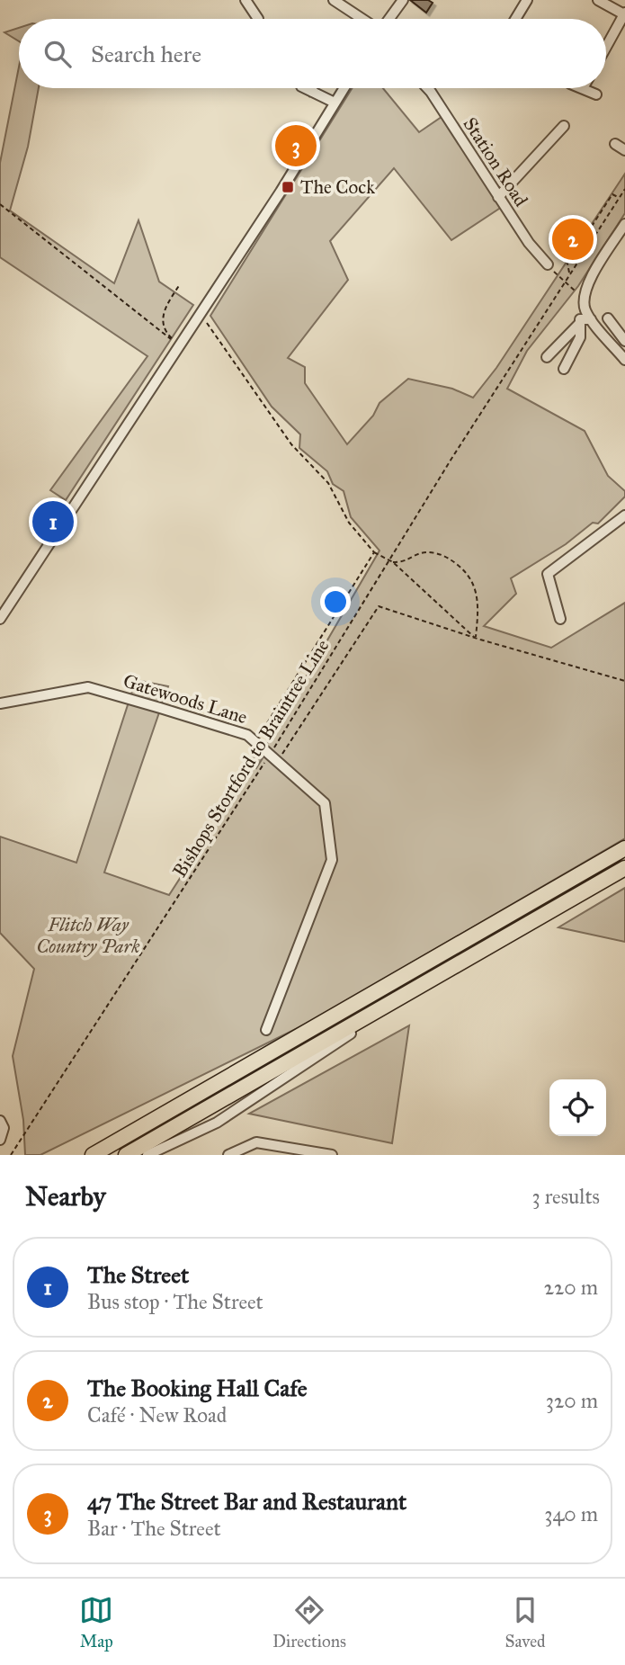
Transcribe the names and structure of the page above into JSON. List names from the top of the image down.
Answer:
{
  "streets": {
    "street": ["Station Road", "Gatewoods Lane"],
    "path": ["Bishops Stortford to Braintree Line"]
  },
  "crossings": [
    ["Gatewoods Lane", "Bishops Stortford to Braintree Line"]
  ],
  "parks": ["Flitch Way Country Park"],
  "places": {
    "transit": ["The Cock"]
  },
  "page": {
    "search": "Search here",
    "pins": ["3", "2", "1"],
    "heading": ["Nearby", "3 results"],
    "list": [
      {
        "mark": "1",
        "name": "The Street",
        "note": "Bus stop · The Street",
        "value": "220 m"
      },
      {
        "mark": "2",
        "name": "The Booking Hall Cafe",
        "note": "Café · New Road",
        "value": "320 m"
      },
      {
        "mark": "3",
        "name": "47 The Street Bar and Restaurant",
        "note": "Bar · The Street",
        "value": "340 m"
      }
    ],
    "nav": ["Map", "Directions", "Saved"]
  }
}
